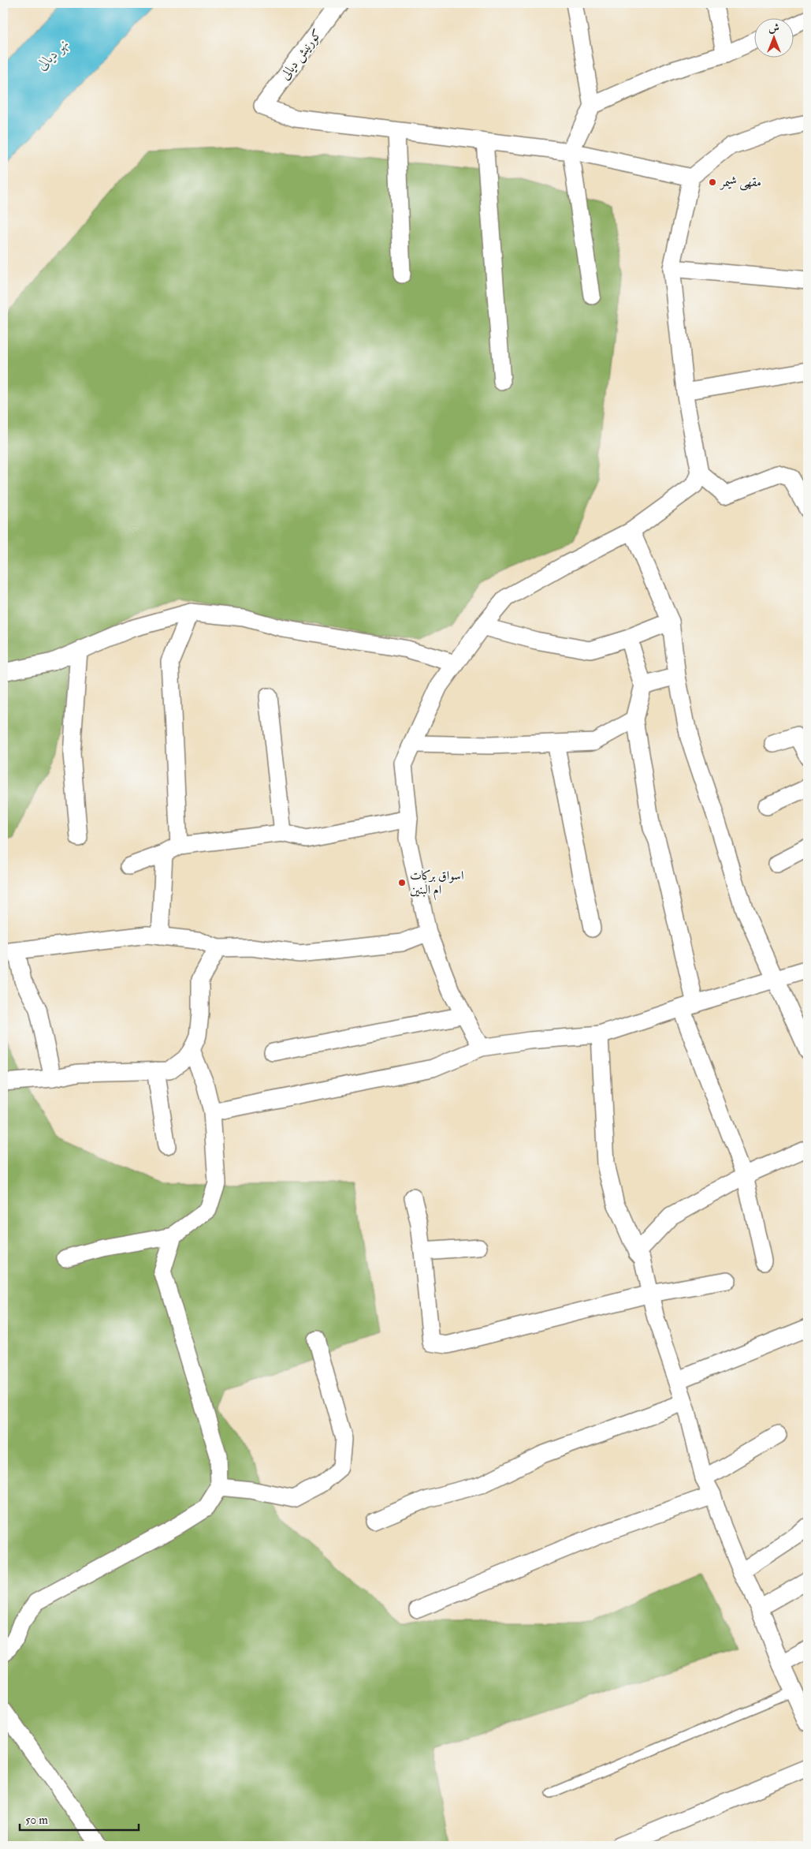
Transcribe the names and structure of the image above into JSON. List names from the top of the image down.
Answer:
{
  "streets": {
    "street": ["كورنيش ديالى"]
  },
  "water": ["نهر ديالى"],
  "places": ["مقهى شيمر", "اسواق بركات ام البنين"],
  "scale_bar": "50 m",
  "north": "top"
}
